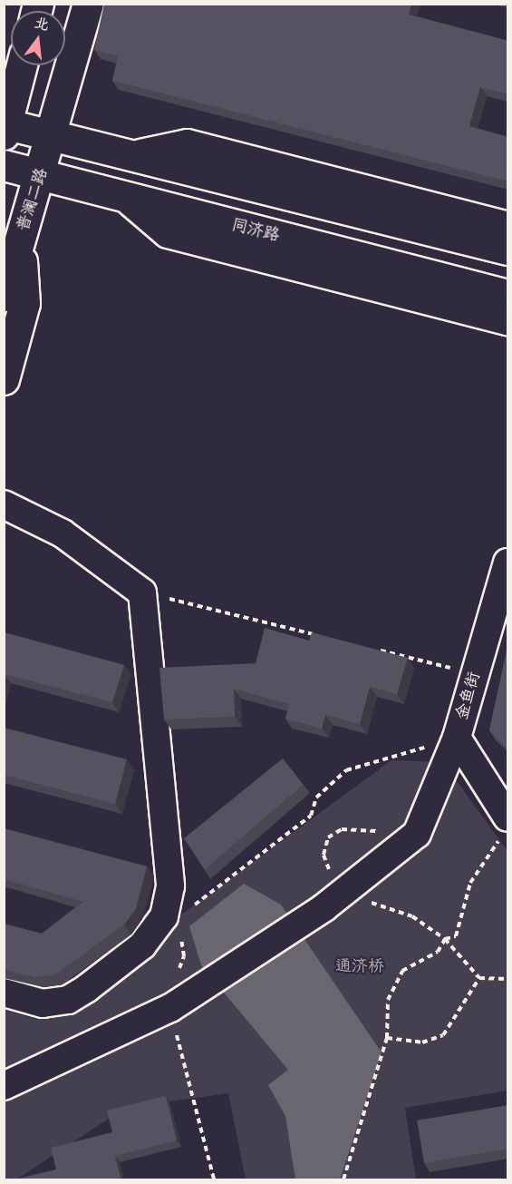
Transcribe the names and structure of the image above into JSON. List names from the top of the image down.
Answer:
{
  "streets": {
    "main road": ["普澜二路", "同济路"],
    "street": ["金鱼街"]
  },
  "crossings": [
    ["普澜二路", "同济路"]
  ],
  "parks": ["通济桥"],
  "north": "top"
}
